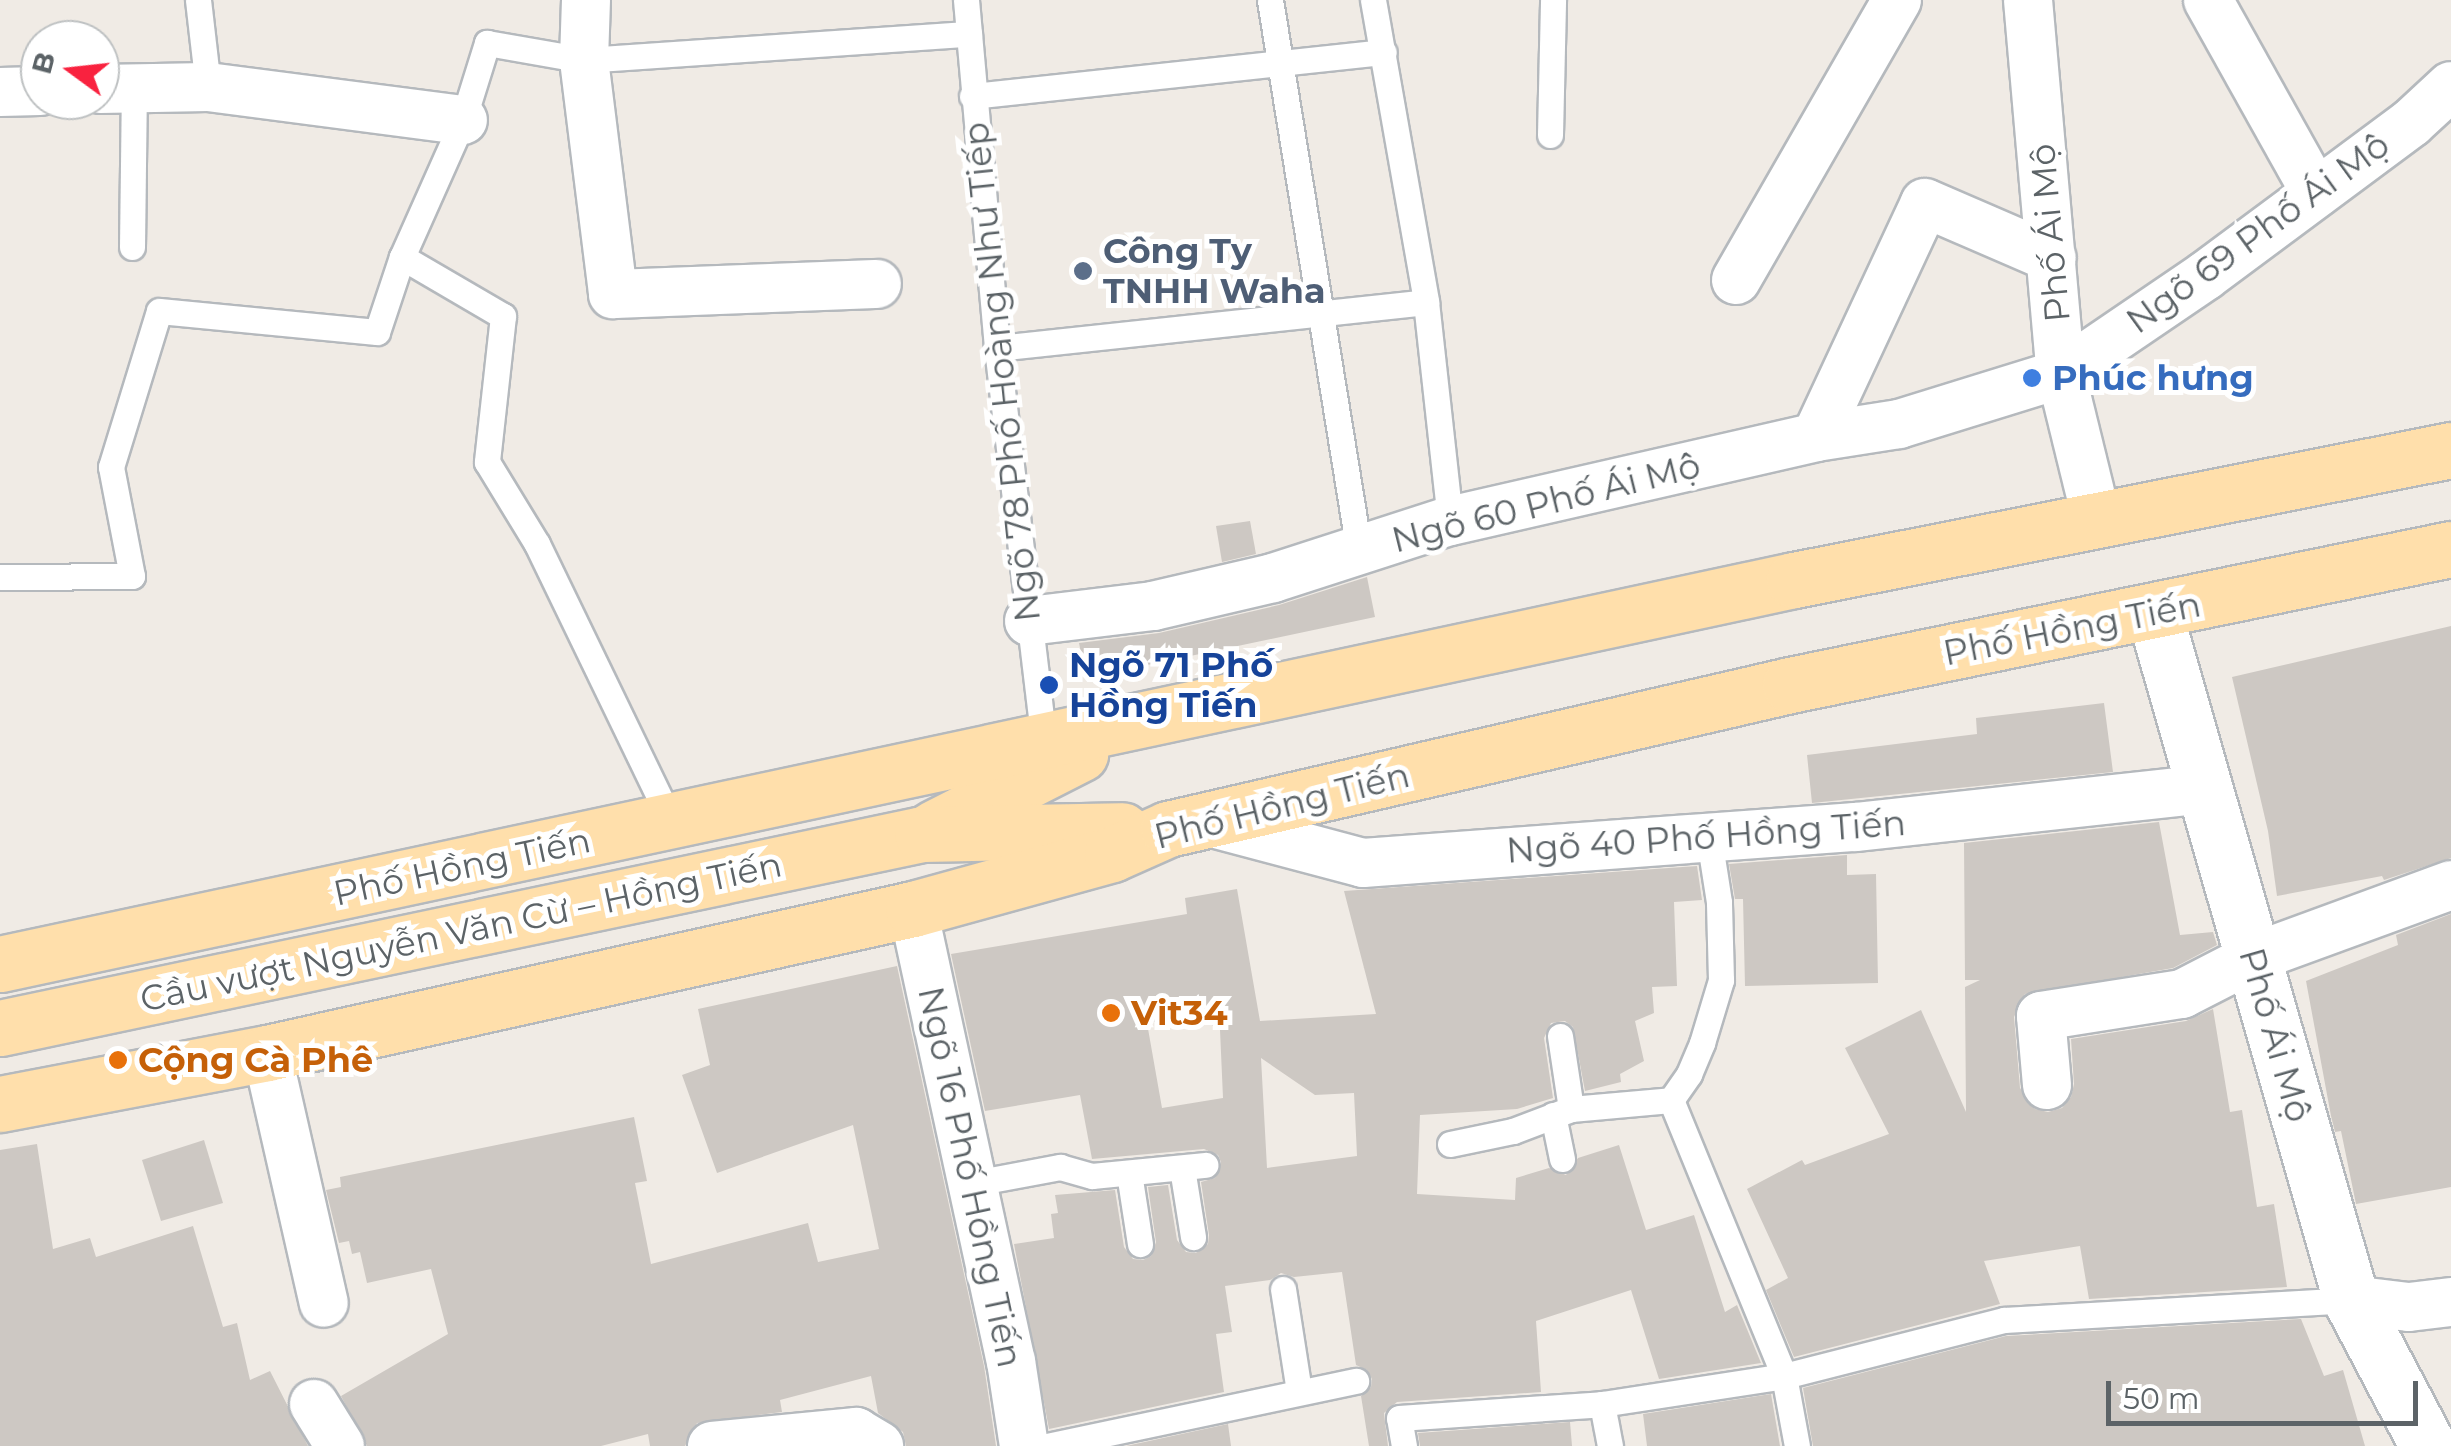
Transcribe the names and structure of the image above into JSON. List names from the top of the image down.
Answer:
{
  "streets": {
    "main road": ["Phố Hồng Tiến", "Cầu vượt Nguyễn Văn Cừ – Hồng Tiến"],
    "street": [
      "Phố Ái Mộ",
      "Ngõ 69 Phố Ái Mộ",
      "Ngõ 60 Phố Ái Mộ",
      "Ngõ 40 Phố Hồng Tiến",
      "Ngõ 16 Phố Hồng Tiến"
    ],
    "lane": ["Ngõ 78 Phố Hoàng Như Tiếp"]
  },
  "crossings": [
    ["Phố Ái Mộ", "Ngõ 69 Phố Ái Mộ"],
    ["Phố Ái Mộ", "Ngõ 60 Phố Ái Mộ"],
    ["Phố Ái Mộ", "Phố Hồng Tiến"],
    ["Phố Ái Mộ", "Ngõ 40 Phố Hồng Tiến"],
    ["Ngõ 69 Phố Ái Mộ", "Ngõ 60 Phố Ái Mộ"],
    ["Ngõ 78 Phố Hoàng Như Tiếp", "Ngõ 60 Phố Ái Mộ"],
    ["Ngõ 78 Phố Hoàng Như Tiếp", "Phố Hồng Tiến"],
    ["Phố Hồng Tiến", "Ngõ 40 Phố Hồng Tiến"],
    ["Phố Hồng Tiến", "Ngõ 16 Phố Hồng Tiến"]
  ],
  "places": [
    "Công Ty TNHH Waha",
    "Phúc hưng",
    "Ngõ 71 Phố Hồng Tiến",
    "Vit34",
    "Cộng Cà Phê"
  ],
  "scale_bar": "50 m",
  "north": "left"
}
